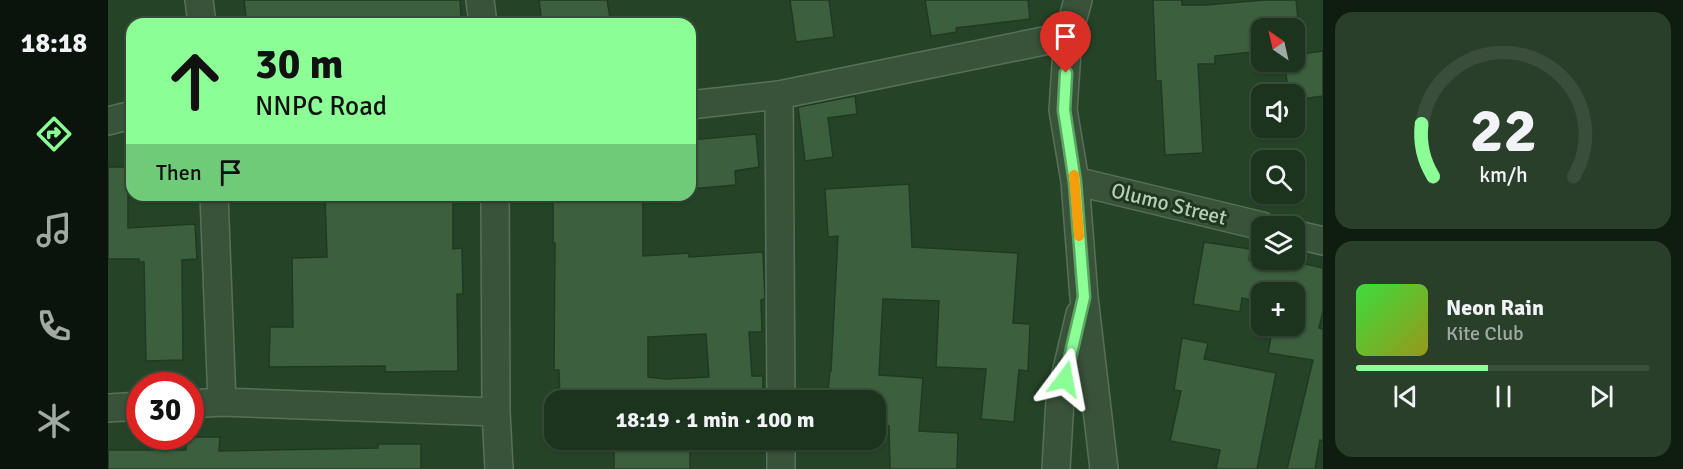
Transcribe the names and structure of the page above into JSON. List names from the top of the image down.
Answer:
{
  "streets": {
    "street": ["Olumo Street"]
  },
  "north": "top left",
  "page": {
    "tabs": "18:18",
    "map_buttons": "+",
    "turn": ["30 m", "NNPC Road"],
    "then": "Then",
    "song": ["Neon Rain", "Kite Club"],
    "limit": "30",
    "trip": "18:19 · 1 min · 100 m",
    "gauge": ["22", "km/h"]
  }
}
